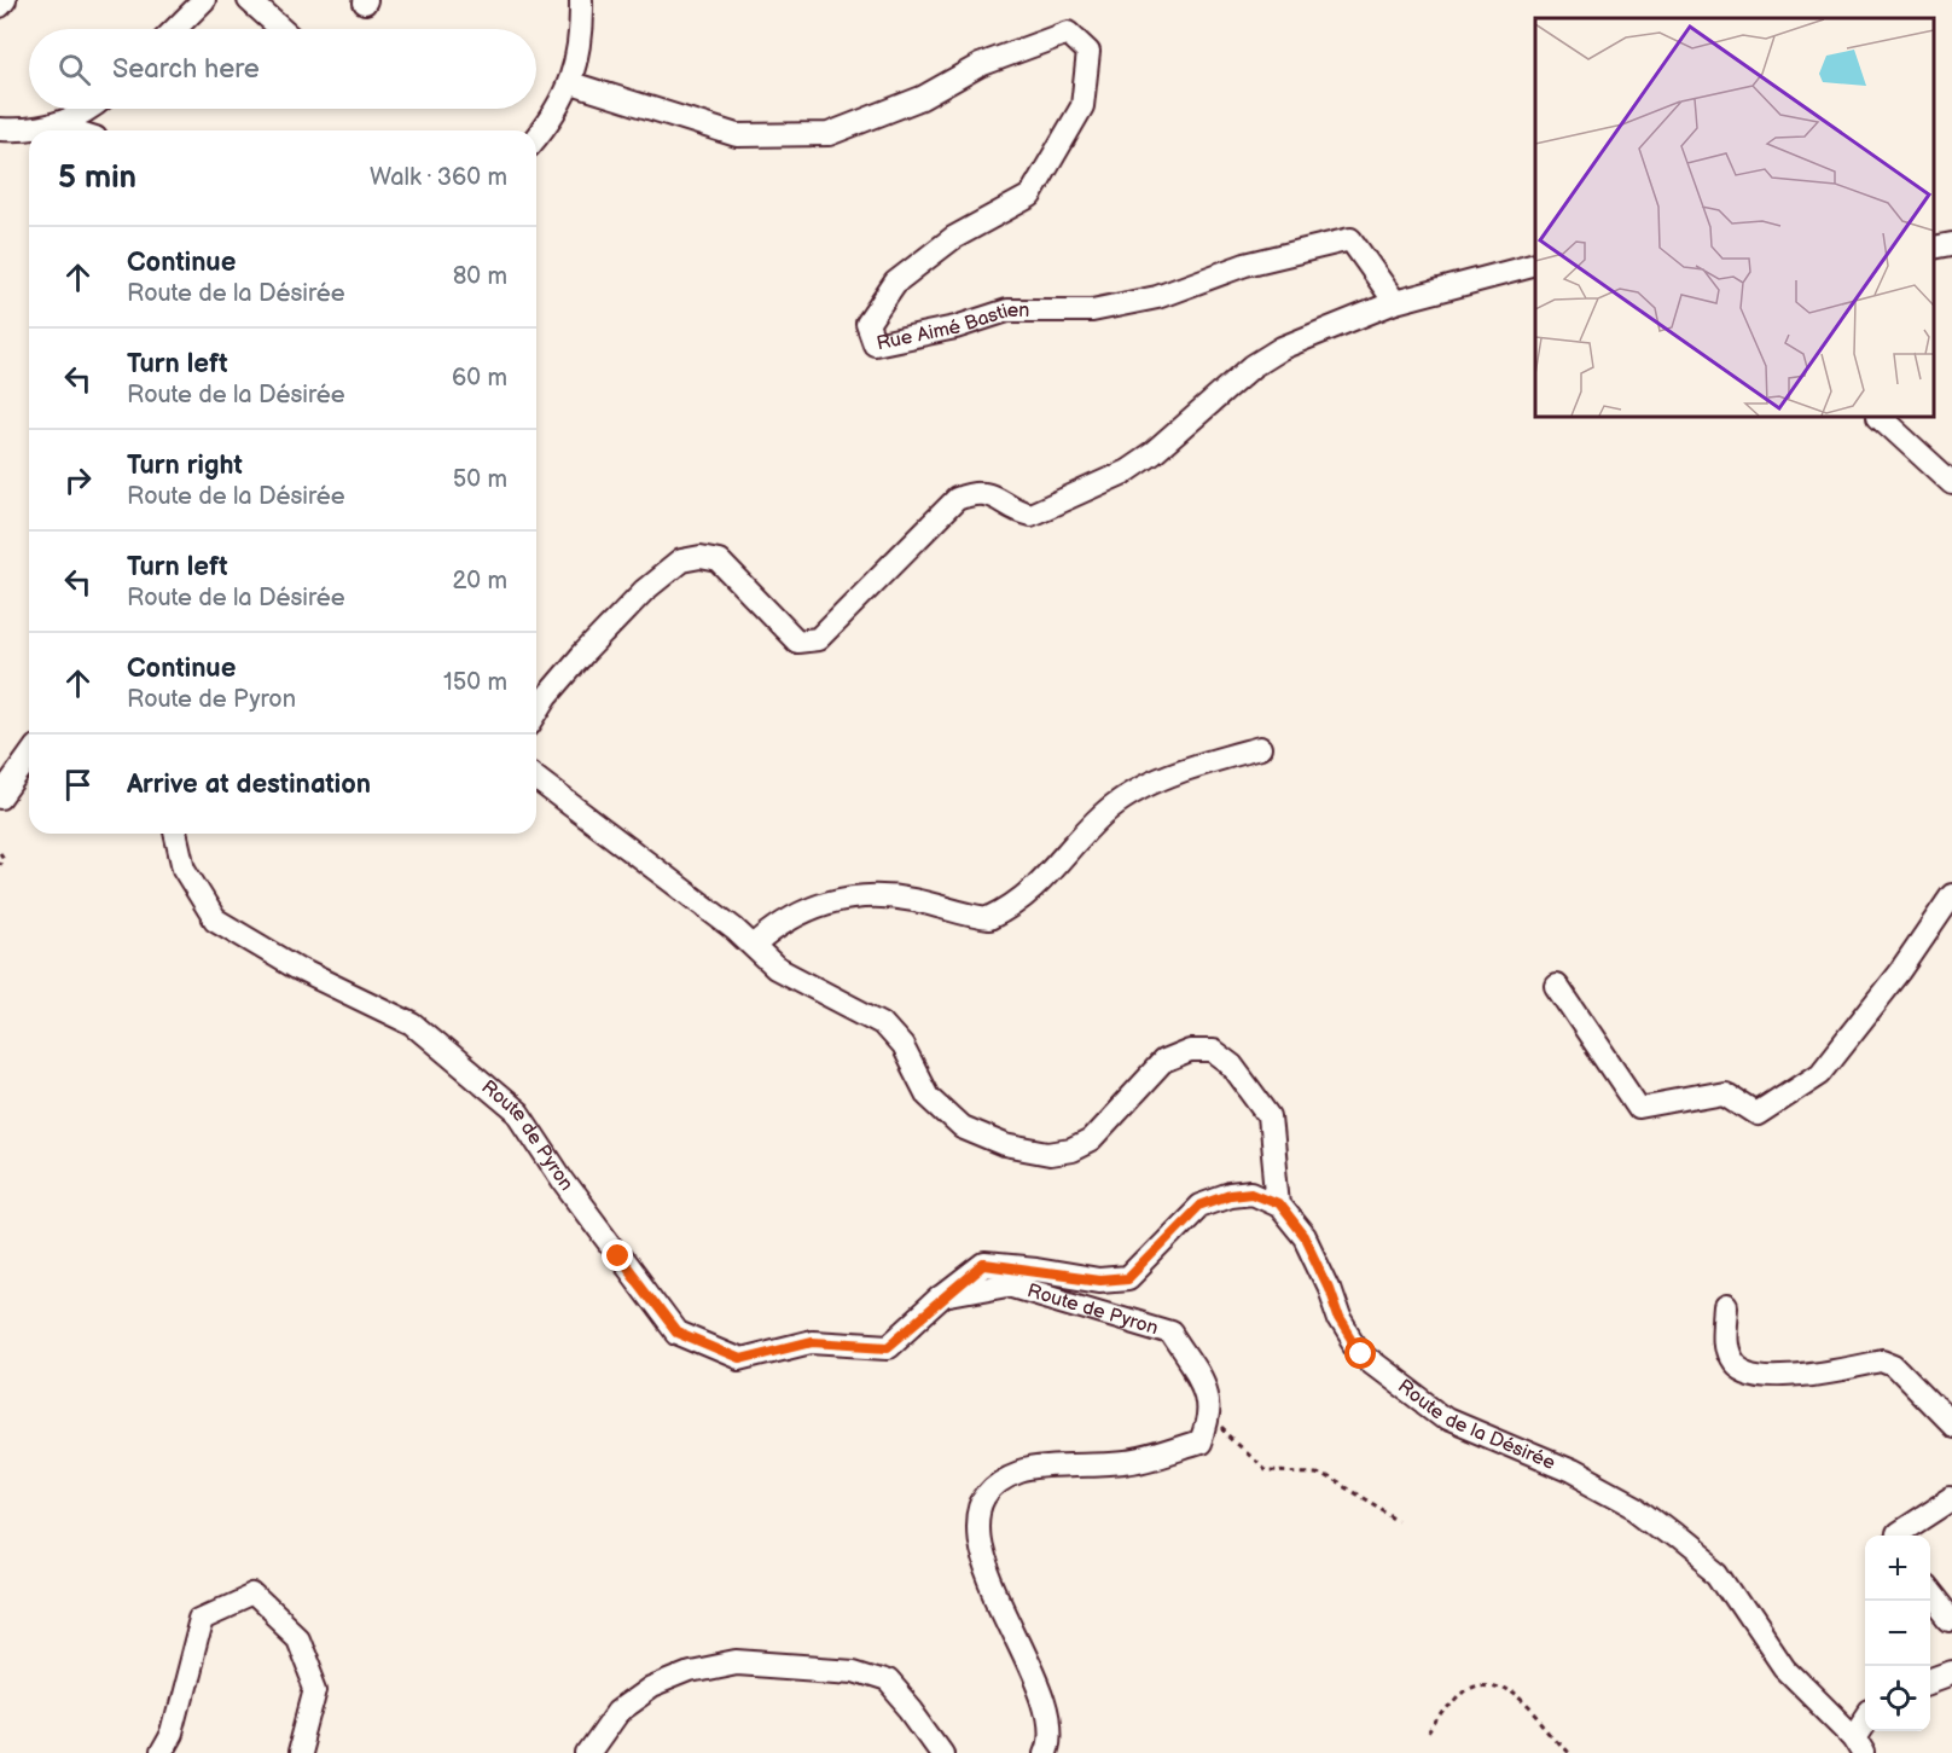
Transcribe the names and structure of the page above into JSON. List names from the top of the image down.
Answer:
{
  "streets": {
    "street": ["Rue Aimé Bastien", "Route de Pyron", "Route de la Désirée"]
  },
  "page": {
    "search": "Search here",
    "heading": ["5 min", "Walk · 360 m"],
    "list": [
      ["Continue", "Route de la Désirée", "80 m"],
      ["Turn left", "Route de la Désirée", "60 m"],
      ["Turn right", "Route de la Désirée", "50 m"],
      ["Turn left", "Route de la Désirée", "20 m"],
      ["Continue", "Route de Pyron", "150 m"],
      "Arrive at destination"
    ],
    "map_buttons": ["+", "−"]
  }
}
